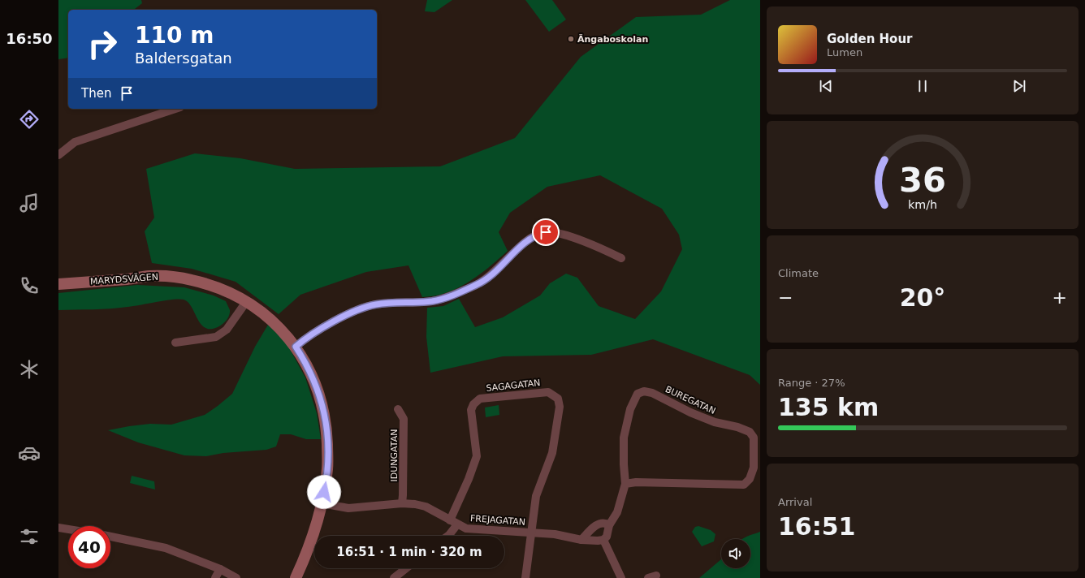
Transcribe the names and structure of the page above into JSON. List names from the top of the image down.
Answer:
{
  "streets": {
    "street": [
      "MARYDSVÄGEN",
      "SAGAGATAN",
      "BUREGATAN",
      "IDUNGATAN",
      "FREJAGATAN"
    ]
  },
  "crossings": [
    ["MARYDSVÄGEN", "FREJAGATAN"],
    ["SAGAGATAN", "FREJAGATAN"],
    ["IDUNGATAN", "FREJAGATAN"]
  ],
  "places": ["Ängaboskolan"],
  "page": {
    "tabs": "16:50",
    "turn": ["110 m", "Baldersgatan"],
    "song": ["Golden Hour", "Lumen"],
    "then": "Then",
    "tile": [
      "Climate",
      ["Range · 27%", "135 km"],
      ["Arrival", "16:51"]
    ],
    "heat": ["−", "20°", "+"],
    "limit": "40",
    "trip": "16:51 · 1 min · 320 m",
    "gauge": ["36", "km/h"]
  }
}
